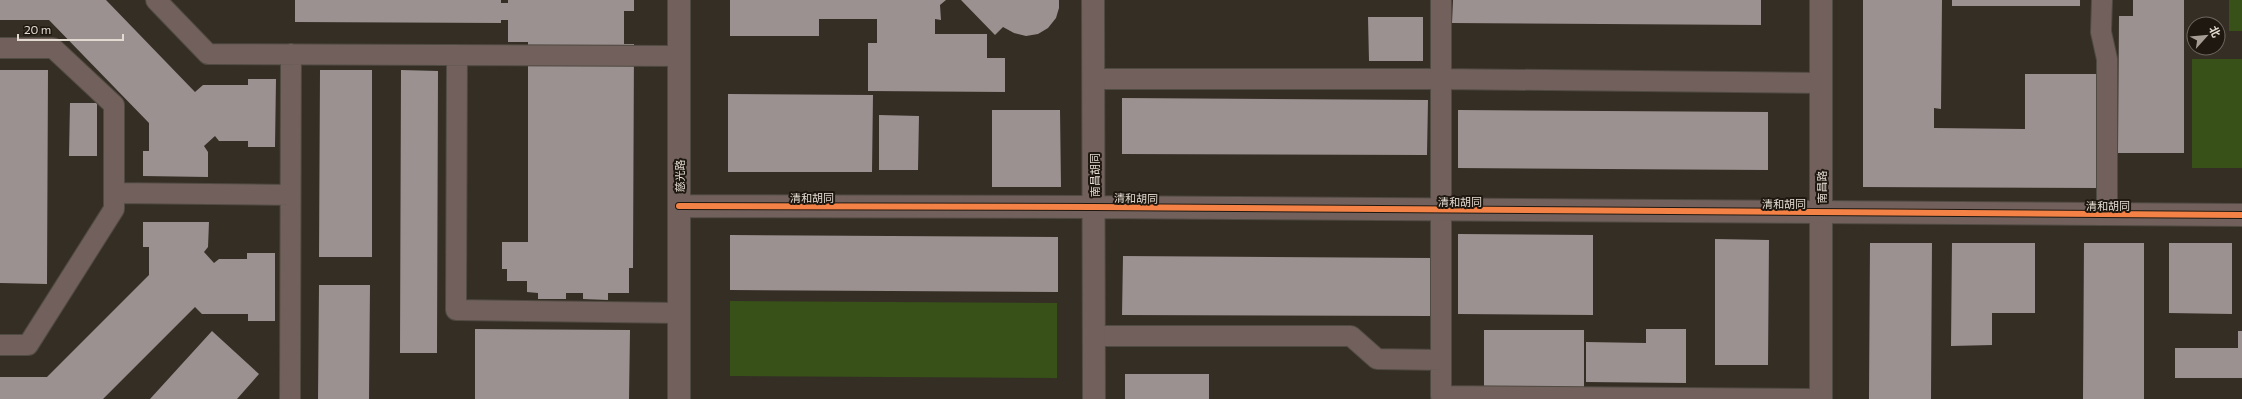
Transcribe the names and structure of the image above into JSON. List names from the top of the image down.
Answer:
{
  "streets": {
    "street": [
      "南昌胡同",
      "慈光路",
      "南昌路",
      "清和胡同"
    ]
  },
  "crossings": [
    ["南昌胡同", "清和胡同"],
    ["慈光路", "清和胡同"],
    ["南昌路", "清和胡同"]
  ],
  "scale_bar": "20 m",
  "north": "top right"
}
